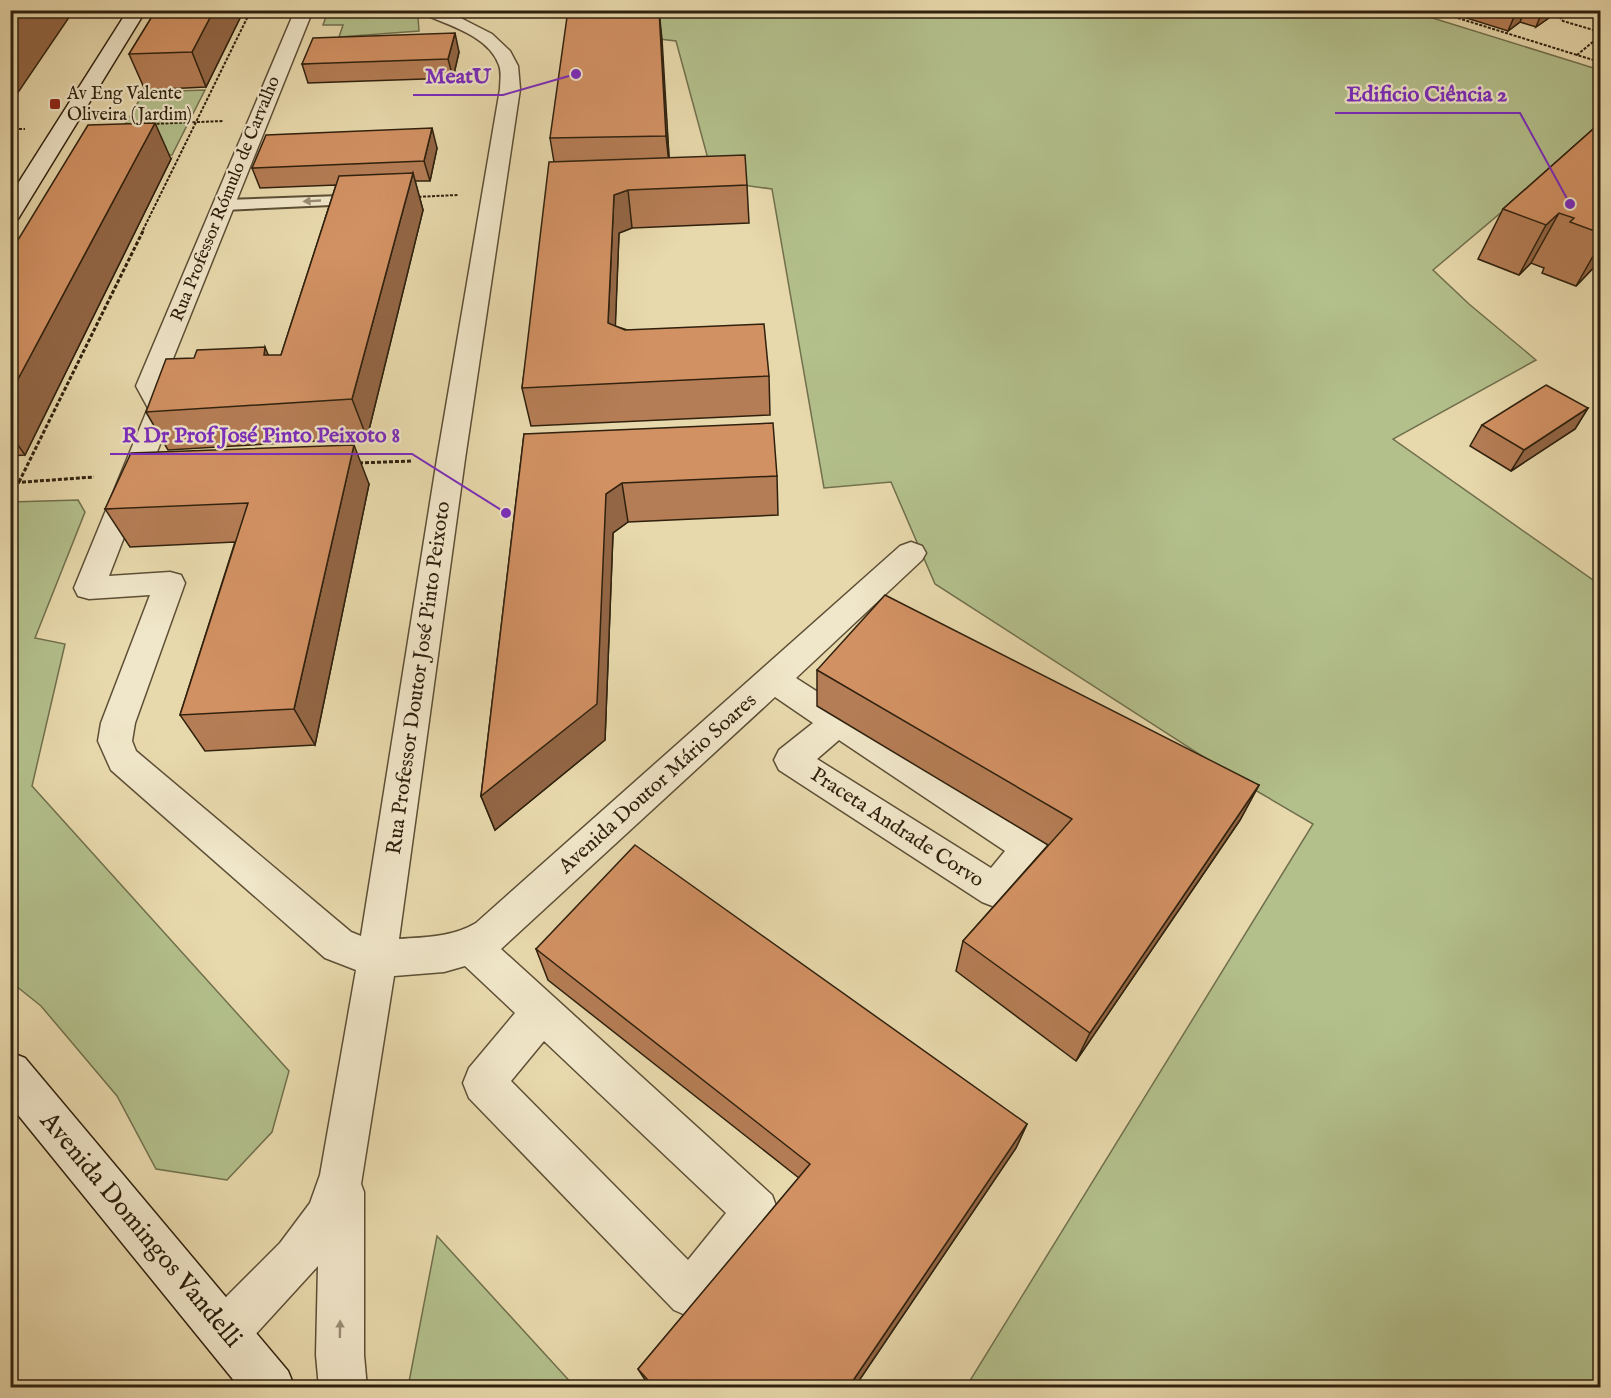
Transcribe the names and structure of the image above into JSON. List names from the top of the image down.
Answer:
{
  "streets": {
    "street": [
      "Rua Professor Rómulo de Carvalho",
      "Rua Professor Doutor José Pinto Peixoto",
      "Avenida Doutor Mário Soares",
      "Praceta Andrade Corvo",
      "Avenida Domingos Vandelli"
    ]
  },
  "crossings": [
    ["Rua Professor Doutor José Pinto Peixoto", "Avenida Doutor Mário Soares"],
    ["Rua Professor Doutor José Pinto Peixoto", "Avenida Domingos Vandelli"],
    ["Avenida Doutor Mário Soares", "Praceta Andrade Corvo"]
  ],
  "places": {
    "other": ["MeatU", "Edificio Ciência 2", "R Dr Prof José Pinto Peixoto 8"],
    "transit": ["Av Eng Valente Oliveira (Jardim)"]
  }
}
